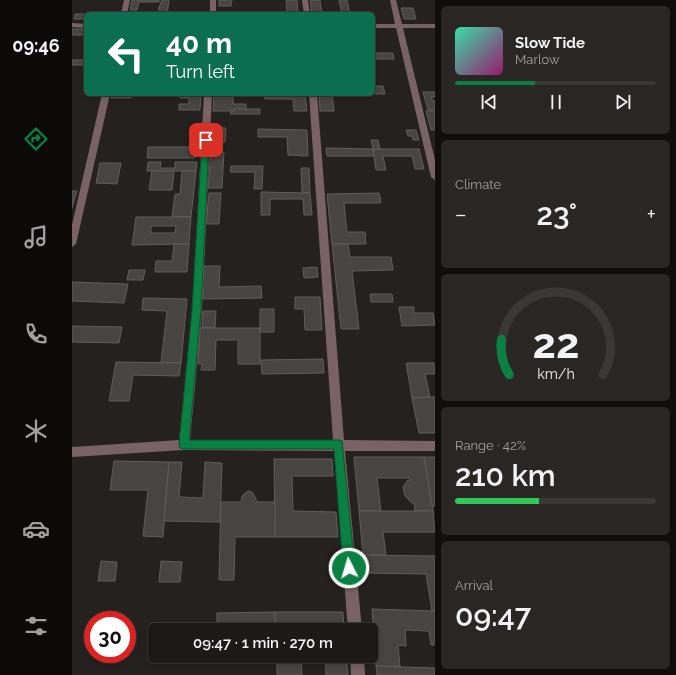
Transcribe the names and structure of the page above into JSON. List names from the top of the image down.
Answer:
{
  "page": {
    "tabs": "09:46",
    "turn": ["40 m", "Turn left"],
    "song": ["Slow Tide", "Marlow"],
    "tile": [
      "Climate",
      ["Range · 42%", "210 km"],
      ["Arrival", "09:47"]
    ],
    "heat": ["−", "23°", "+"],
    "limit": "30",
    "trip": "09:47 · 1 min · 270 m",
    "gauge": ["22", "km/h"]
  }
}
